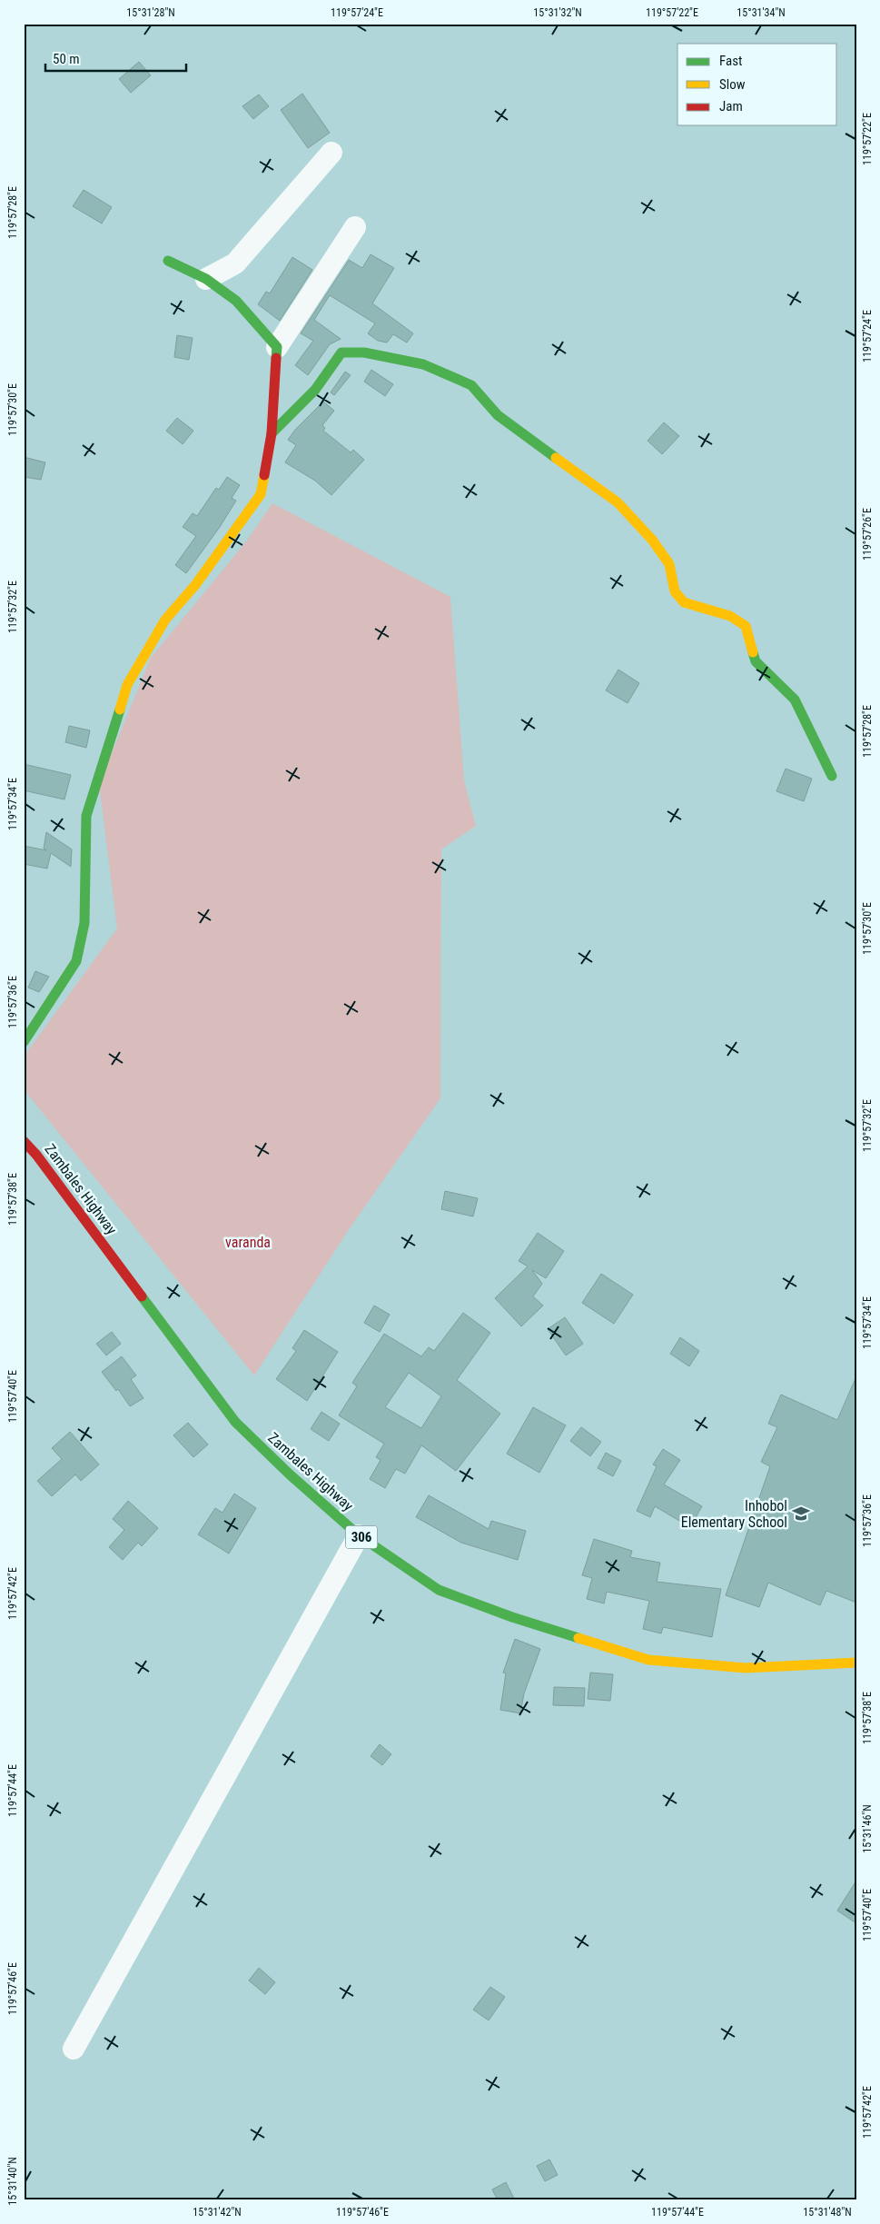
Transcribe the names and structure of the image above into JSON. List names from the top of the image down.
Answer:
{
  "streets": {
    "street": ["Zambales Highway", "306"]
  },
  "parks": ["varanda"],
  "places": {
    "school or university": ["Inhobol Elementary School"]
  },
  "legend": ["Fast", "Slow", "Jam"],
  "scale_bar": "50 m",
  "coordinates": [
    "15°31'28\"N",
    "119°57'24\"E",
    "15°31'32\"N",
    "119°57'22\"E",
    "15°31'34\"N",
    "119°57'28\"E",
    "119°57'30\"E",
    "119°57'26\"E",
    "119°57'32\"E",
    "119°57'34\"E",
    "119°57'36\"E",
    "119°57'38\"E",
    "119°57'40\"E",
    "119°57'42\"E",
    "119°57'44\"E",
    "15°31'46\"N",
    "119°57'46\"E",
    "15°31'40\"N",
    "15°31'42\"N",
    "15°31'48\"N"
  ]
}
